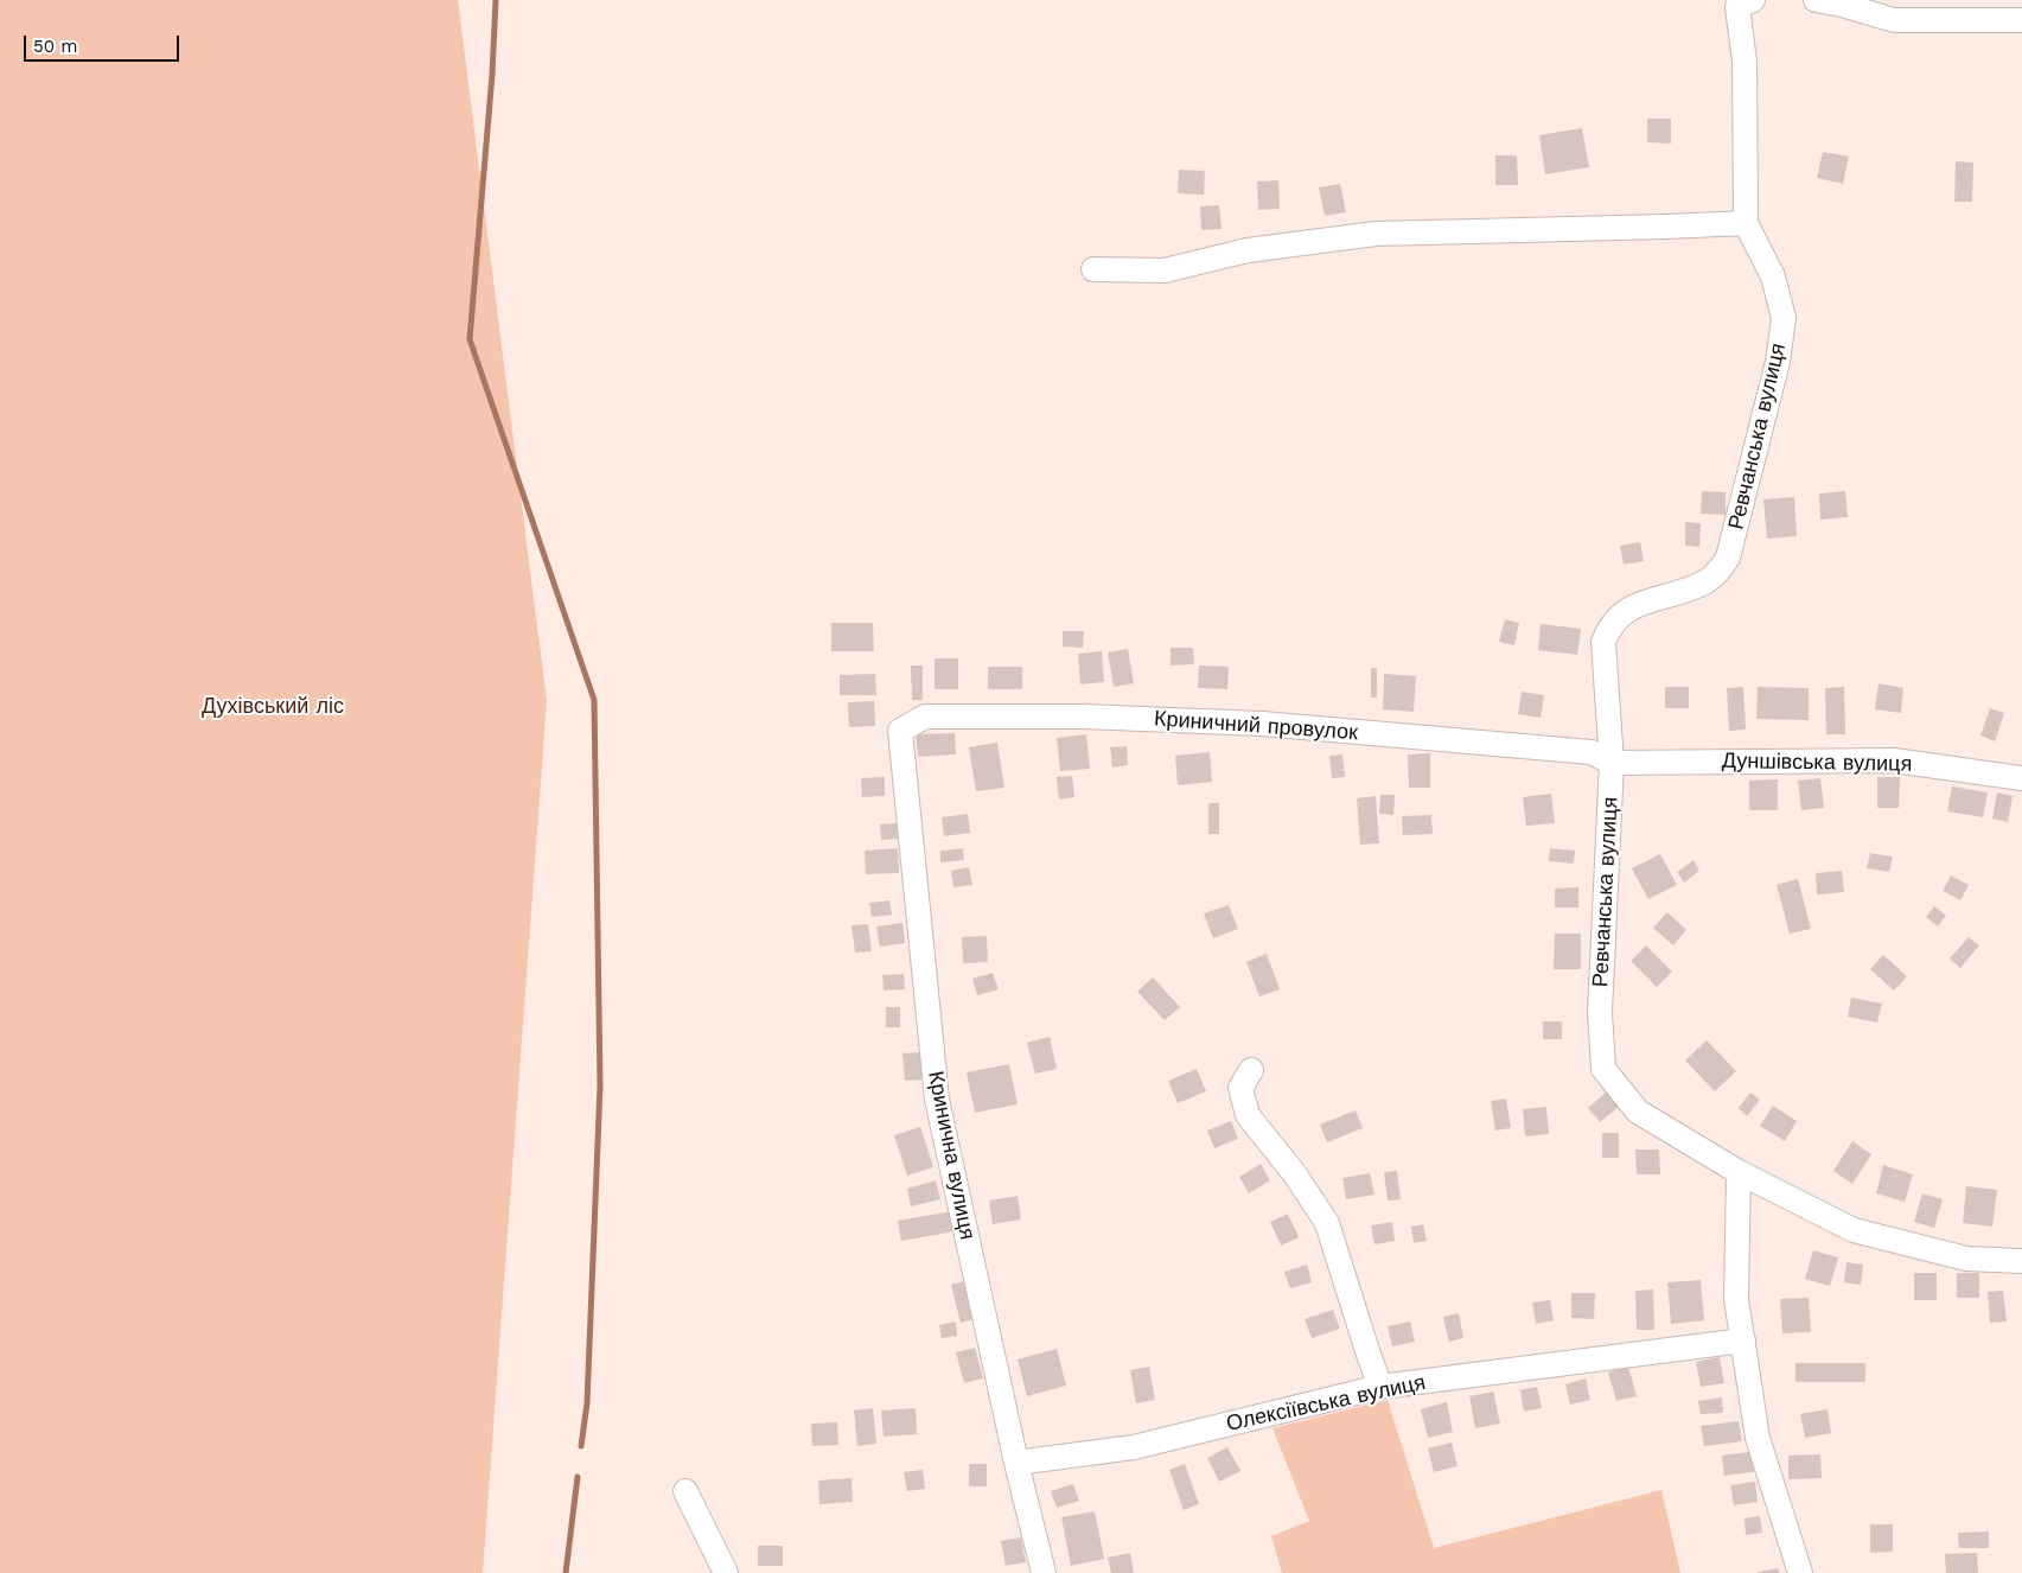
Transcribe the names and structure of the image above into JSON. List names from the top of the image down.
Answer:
{
  "streets": {
    "street": [
      "Ревчанська вулиця",
      "Криничний провулок",
      "Дуншівська вулиця",
      "Кринична вулиця",
      "Олексіївська вулиця"
    ]
  },
  "crossings": [
    ["Ревчанська вулиця", "Криничний провулок"],
    ["Ревчанська вулиця", "Дуншівська вулиця"],
    ["Криничний провулок", "Дуншівська вулиця"],
    ["Криничний провулок", "Кринична вулиця"],
    ["Кринична вулиця", "Олексіївська вулиця"]
  ],
  "parks": ["Духівський ліс"],
  "scale_bar": "50 m"
}
